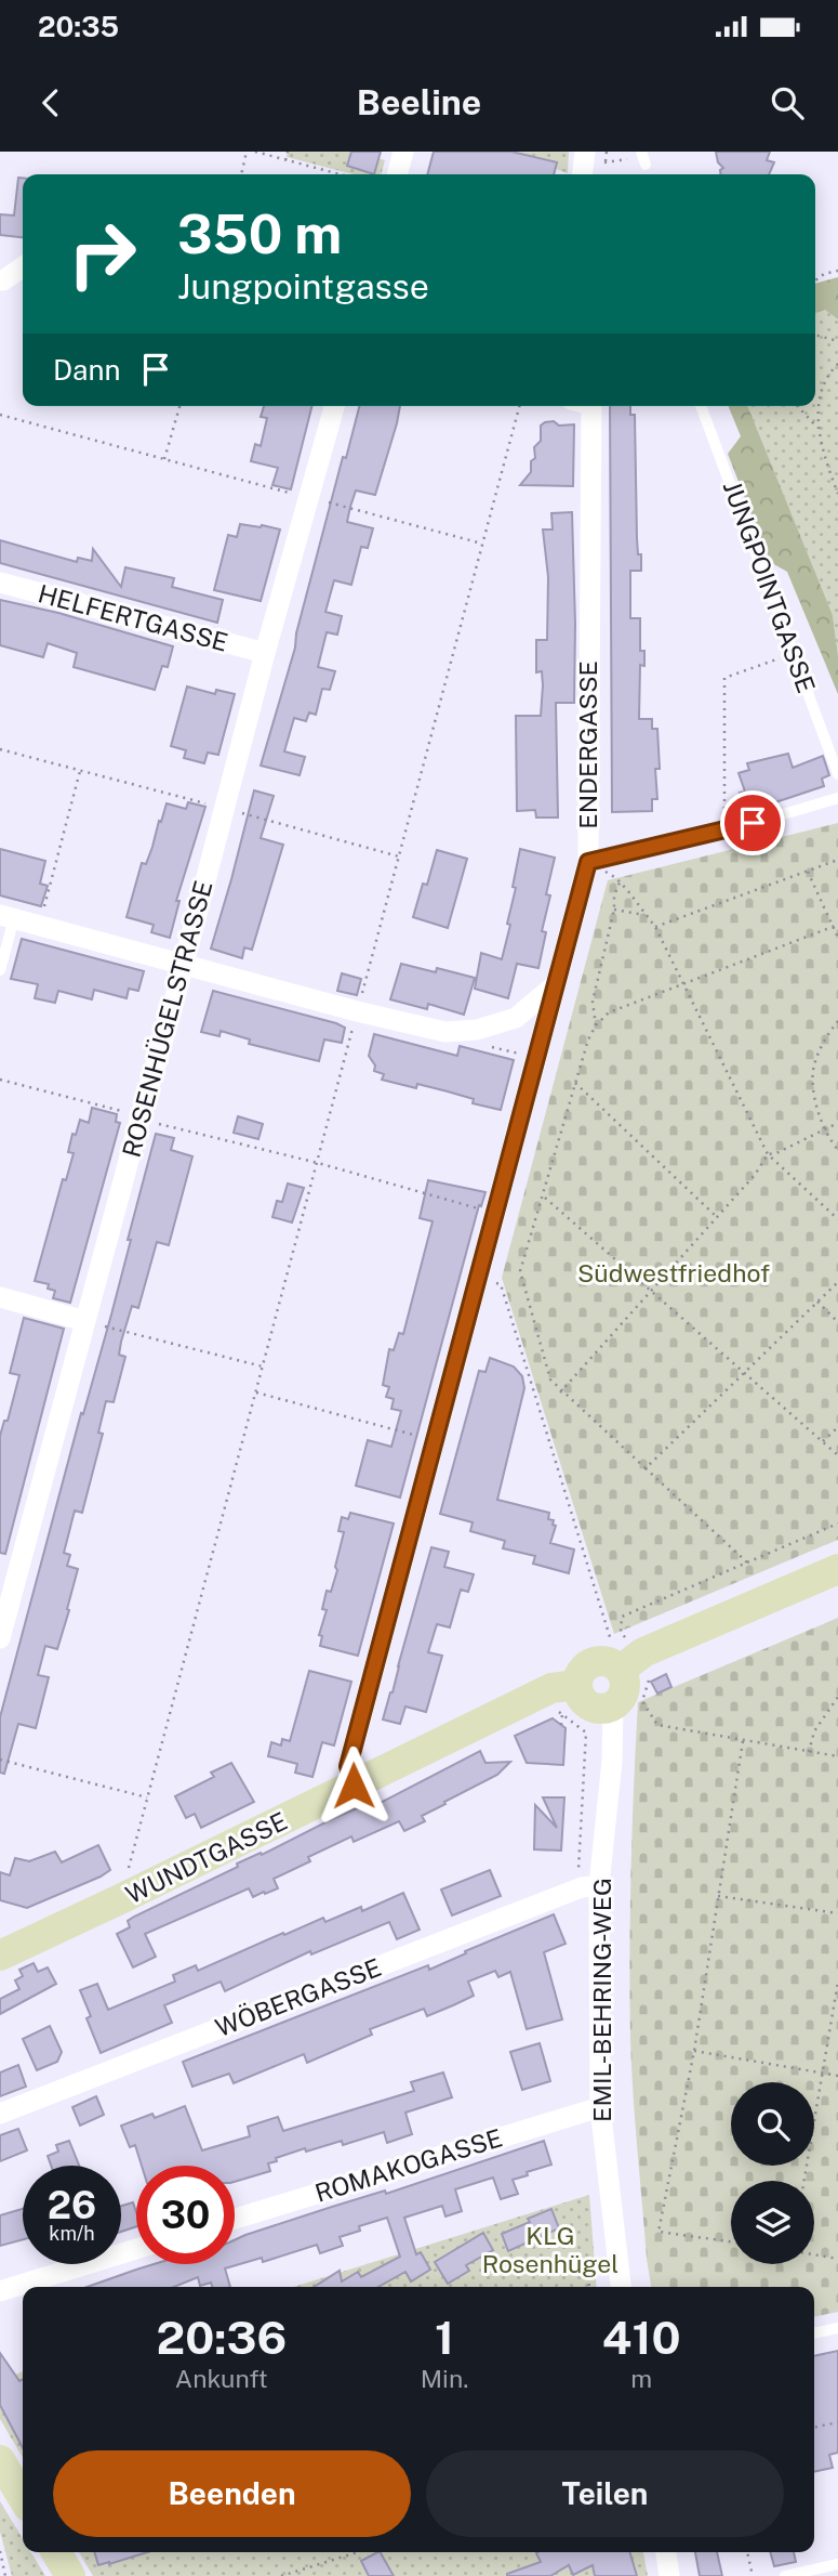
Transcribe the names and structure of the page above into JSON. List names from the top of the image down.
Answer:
{
  "streets": {
    "street": [
      "HELFERTGASSE",
      "ENDERGASSE",
      "ROSENHÜGELSTRASSE",
      "WUNDTGASSE",
      "WÖBERGASSE",
      "EMIL-BEHRING-WEG",
      "ROMAKOGASSE"
    ],
    "lane": ["JUNGPOINTGASSE"]
  },
  "crossings": [
    ["HELFERTGASSE", "ROSENHÜGELSTRASSE"],
    ["ENDERGASSE", "WUNDTGASSE"],
    ["WÖBERGASSE", "EMIL-BEHRING-WEG"],
    ["EMIL-BEHRING-WEG", "ROMAKOGASSE"]
  ],
  "parks": ["Südwestfriedhof", "KLG Rosenhügel"],
  "page": {
    "status": "20:35",
    "header": "Beeline",
    "turn": ["350 m", "Jungpointgasse"],
    "then": "Dann",
    "speed": "26 km/h",
    "limit": "30",
    "eta": [
      "20:36",
      "Ankunft",
      "1",
      "Min.",
      "410",
      "m"
    ],
    "buttons": ["Beenden", "Teilen"]
  }
}
